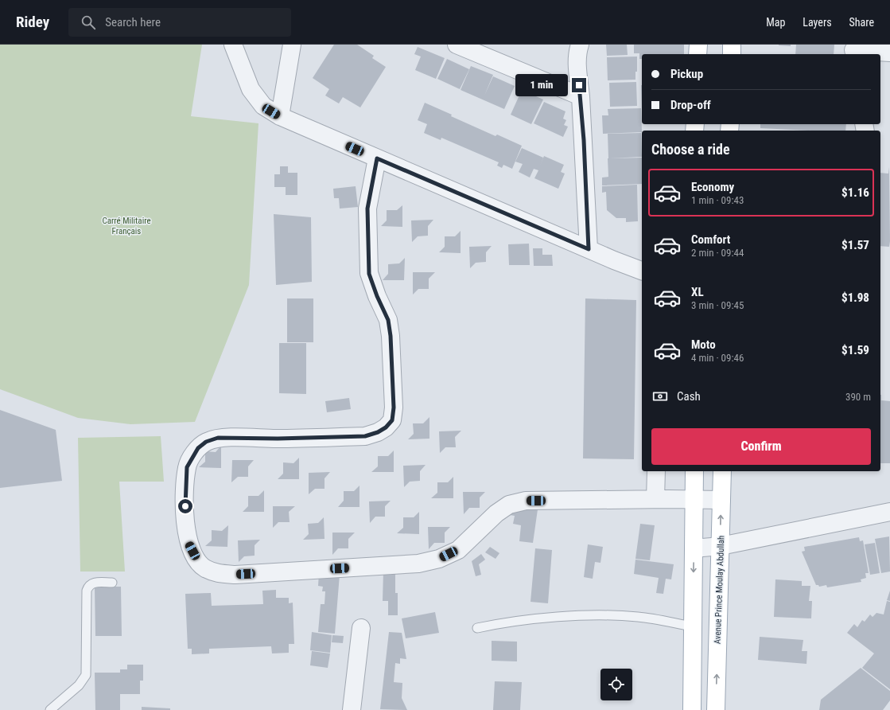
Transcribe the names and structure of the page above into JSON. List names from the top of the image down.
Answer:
{
  "streets": {
    "main road": ["Avenue Prince Moulay Abdullah"]
  },
  "parks": ["Carré Militaire Français"],
  "page": {
    "header": "Ridey",
    "search": "Search here",
    "nav": ["Map", "Layers", "Share"],
    "banner": ["Pickup", "Drop-off"],
    "bubble": "1 min",
    "heading": "Choose a ride",
    "list": [
      {
        "name": "Economy",
        "note": "1 min · 09:43",
        "value": "$1.16"
      },
      {
        "name": "Comfort",
        "note": "2 min · 09:44",
        "value": "$1.57"
      },
      {
        "name": "XL",
        "note": "3 min · 09:45",
        "value": "$1.98"
      },
      {
        "name": "Moto",
        "note": "4 min · 09:46",
        "value": "$1.59"
      }
    ],
    "pay": ["Cash", "390 m"],
    "buttons": "Confirm"
  }
}
